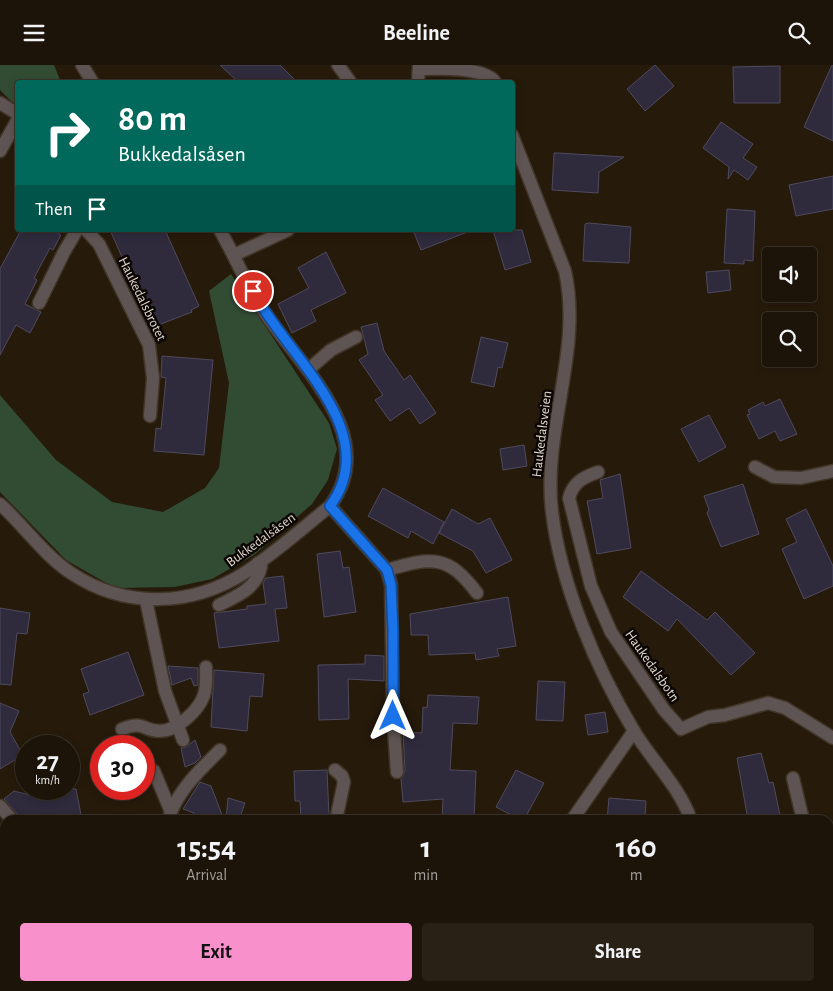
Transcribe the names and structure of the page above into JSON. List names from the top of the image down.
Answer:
{
  "streets": {
    "street": [
      "Haukedalsbrotet",
      "Haukedalsveien",
      "Bukkedalsåsen",
      "Haukedalsbotn"
    ]
  },
  "page": {
    "header": "Beeline",
    "turn": ["80 m", "Bukkedalsåsen"],
    "then": "Then",
    "speed": "27 km/h",
    "limit": "30",
    "eta": [
      "15:54",
      "Arrival",
      "1",
      "min",
      "160",
      "m"
    ],
    "buttons": ["Exit", "Share"]
  }
}
